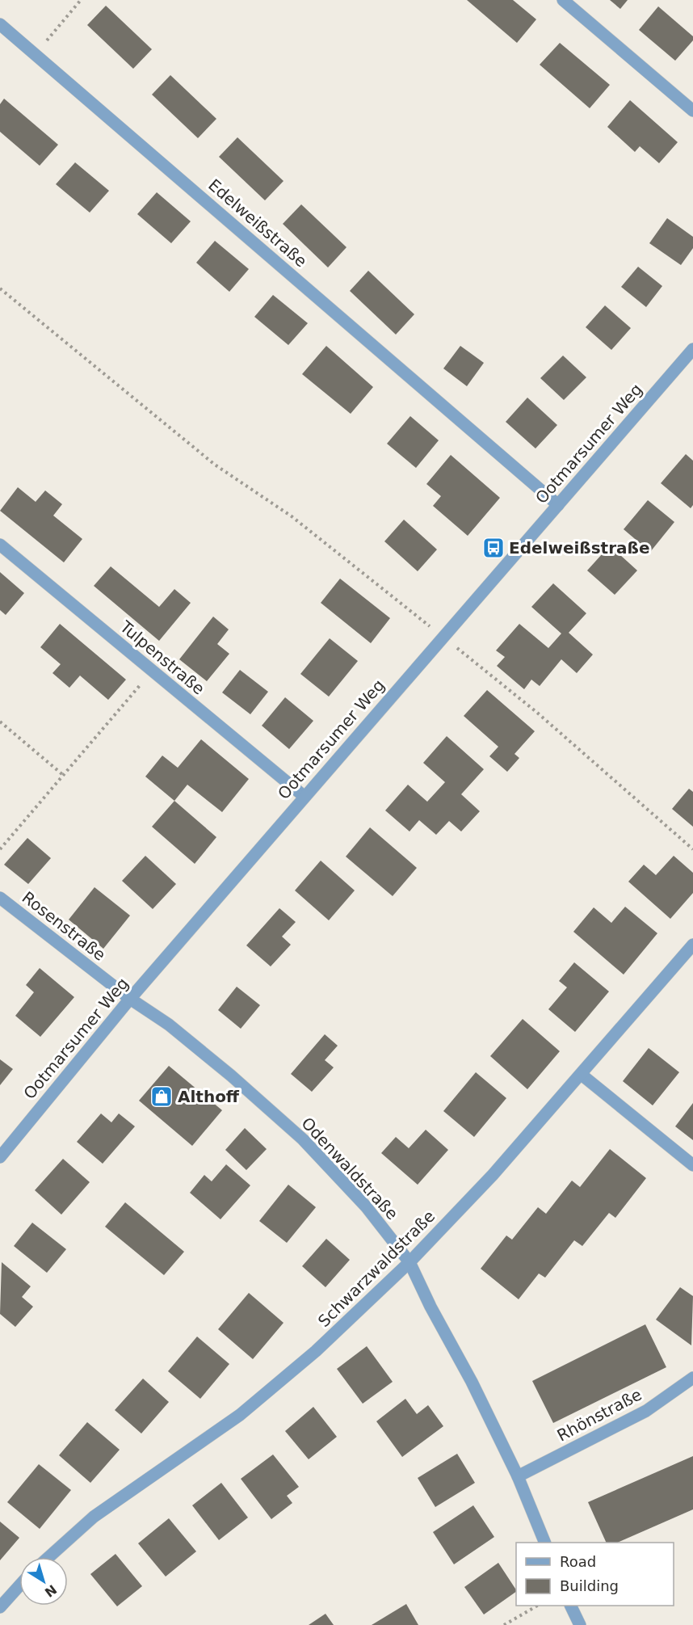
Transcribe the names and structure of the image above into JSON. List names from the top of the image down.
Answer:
{
  "streets": {
    "street": [
      "Edelweißstraße",
      "Ootmarsumer Weg",
      "Tulpenstraße",
      "Rosenstraße",
      "Odenwaldstraße",
      "Schwarzwaldstraße",
      "Rhönstraße"
    ]
  },
  "crossings": [
    ["Edelweißstraße", "Ootmarsumer Weg"],
    ["Ootmarsumer Weg", "Tulpenstraße"],
    ["Ootmarsumer Weg", "Rosenstraße"],
    ["Ootmarsumer Weg", "Odenwaldstraße"],
    ["Rosenstraße", "Odenwaldstraße"],
    ["Odenwaldstraße", "Schwarzwaldstraße"],
    ["Odenwaldstraße", "Rhönstraße"]
  ],
  "places": {
    "bus stop": ["Edelweißstraße"],
    "shop": ["Althoff"]
  },
  "legend": ["Road", "Building"],
  "north": "bottom right"
}
